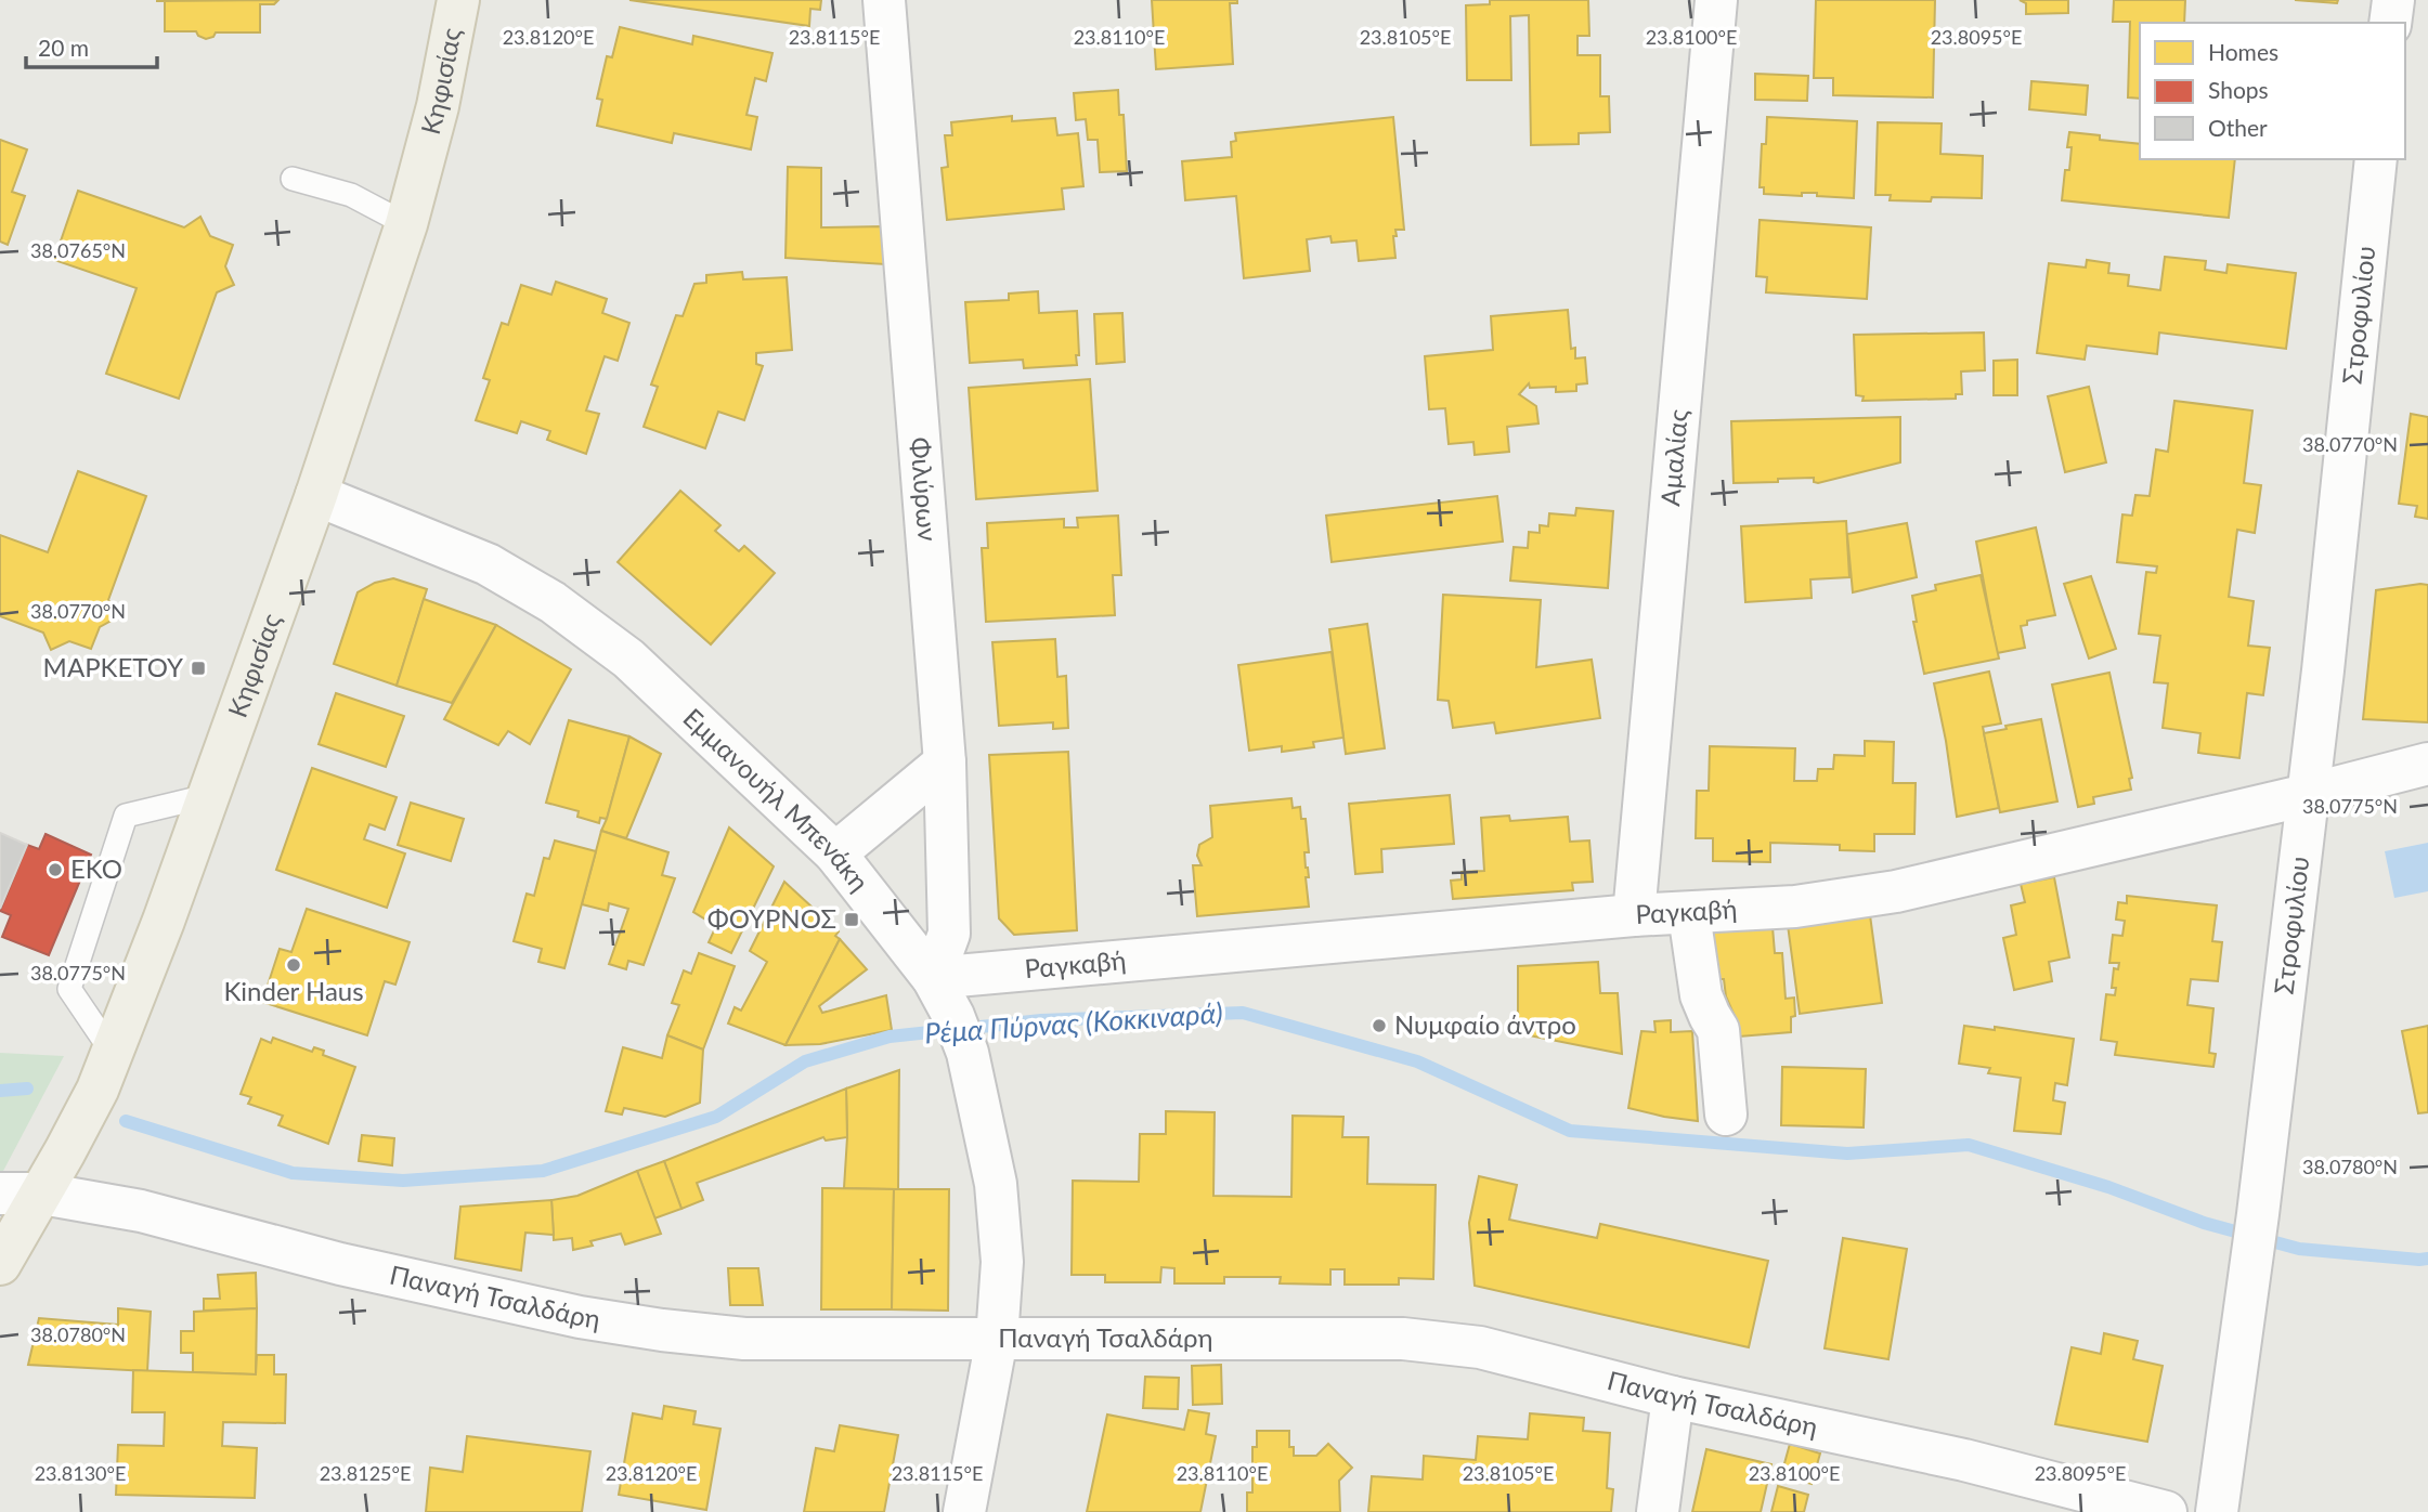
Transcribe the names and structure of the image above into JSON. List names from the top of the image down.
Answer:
{
  "streets": {
    "main road": ["Κηφισίας"],
    "street": [
      "Στροφυλίου",
      "Αμαλίας",
      "Φιλύρων",
      "Εμμανουήλ Μπενάκη",
      "Ραγκαβή",
      "Παναγή Τσαλδάρη"
    ]
  },
  "crossings": [
    ["Κηφισίας", "Εμμανουήλ Μπενάκη"],
    ["Κηφισίας", "Παναγή Τσαλδάρη"],
    ["Στροφυλίου", "Ραγκαβή"],
    ["Αμαλίας", "Ραγκαβή"],
    ["Φιλύρων", "Εμμανουήλ Μπενάκη"],
    ["Φιλύρων", "Ραγκαβή"],
    ["Εμμανουήλ Μπενάκη", "Ραγκαβή"],
    ["Εμμανουήλ Μπενάκη", "Παναγή Τσαλδάρη"]
  ],
  "water": ["Ρέμα Πύρνας (Κοκκιναρά)"],
  "places": {
    "transit": ["ΜΑΡΚΕΤΟΥ", "ΦΟΥΡΝΟΣ"],
    "other": ["EKO", "Kinder Haus", "Νυμφαίο άντρο"]
  },
  "legend": ["Homes", "Shops", "Other"],
  "scale_bar": "20 m",
  "coordinates": [
    "23.8120°E",
    "23.8115°E",
    "23.8110°E",
    "23.8105°E",
    "23.8100°E",
    "23.8095°E",
    "38.0765°N",
    "38.0770°N",
    "38.0775°N",
    "38.0780°N",
    "23.8130°E",
    "23.8125°E"
  ]
}
